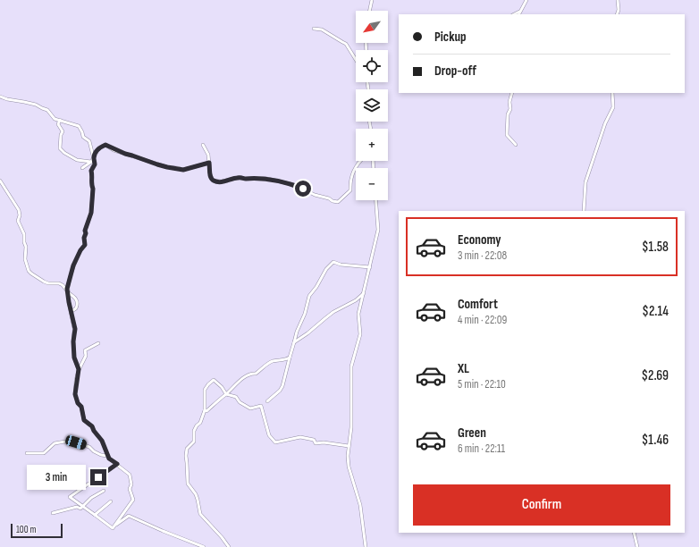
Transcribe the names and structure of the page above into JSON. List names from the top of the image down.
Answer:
{
  "scale_bar": "100 m",
  "north": "bottom left",
  "page": {
    "map_buttons": ["+", "−"],
    "banner": ["Pickup", "Drop-off"],
    "list": [
      {
        "name": "Economy",
        "note": "3 min · 22:08",
        "value": "$1.58"
      },
      {
        "name": "Comfort",
        "note": "4 min · 22:09",
        "value": "$2.14"
      },
      {
        "name": "XL",
        "note": "5 min · 22:10",
        "value": "$2.69"
      },
      {
        "name": "Green",
        "note": "6 min · 22:11",
        "value": "$1.46"
      }
    ],
    "bubble": "3 min",
    "buttons": "Confirm",
    "scale": "100 m"
  }
}
